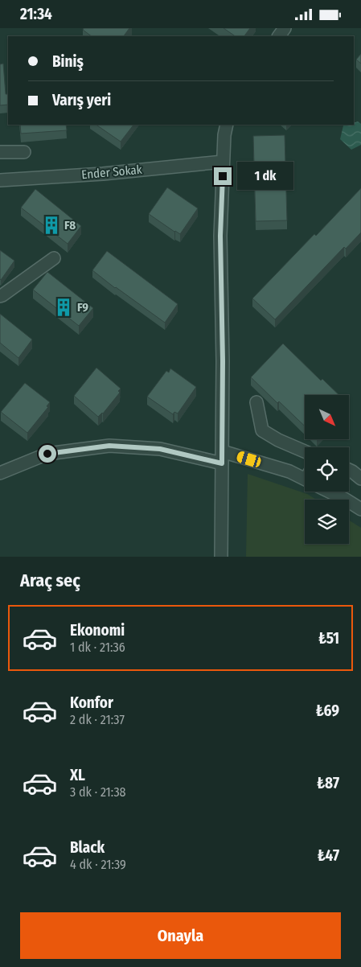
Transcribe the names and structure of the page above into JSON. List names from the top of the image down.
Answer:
{
  "streets": {
    "street": ["Ender Sokak"]
  },
  "places": {
    "building": ["F8", "F9"]
  },
  "north": "bottom right",
  "page": {
    "status": "21:34",
    "banner": ["Biniş", "Varış yeri"],
    "bubble": "1 dk",
    "heading": "Araç seç",
    "list": [
      {
        "name": "Ekonomi",
        "note": "1 dk · 21:36",
        "value": "₺51"
      },
      {
        "name": "Konfor",
        "note": "2 dk · 21:37",
        "value": "₺69"
      },
      {
        "name": "XL",
        "note": "3 dk · 21:38",
        "value": "₺87"
      },
      {
        "name": "Black",
        "note": "4 dk · 21:39",
        "value": "₺47"
      }
    ],
    "buttons": "Onayla"
  }
}
